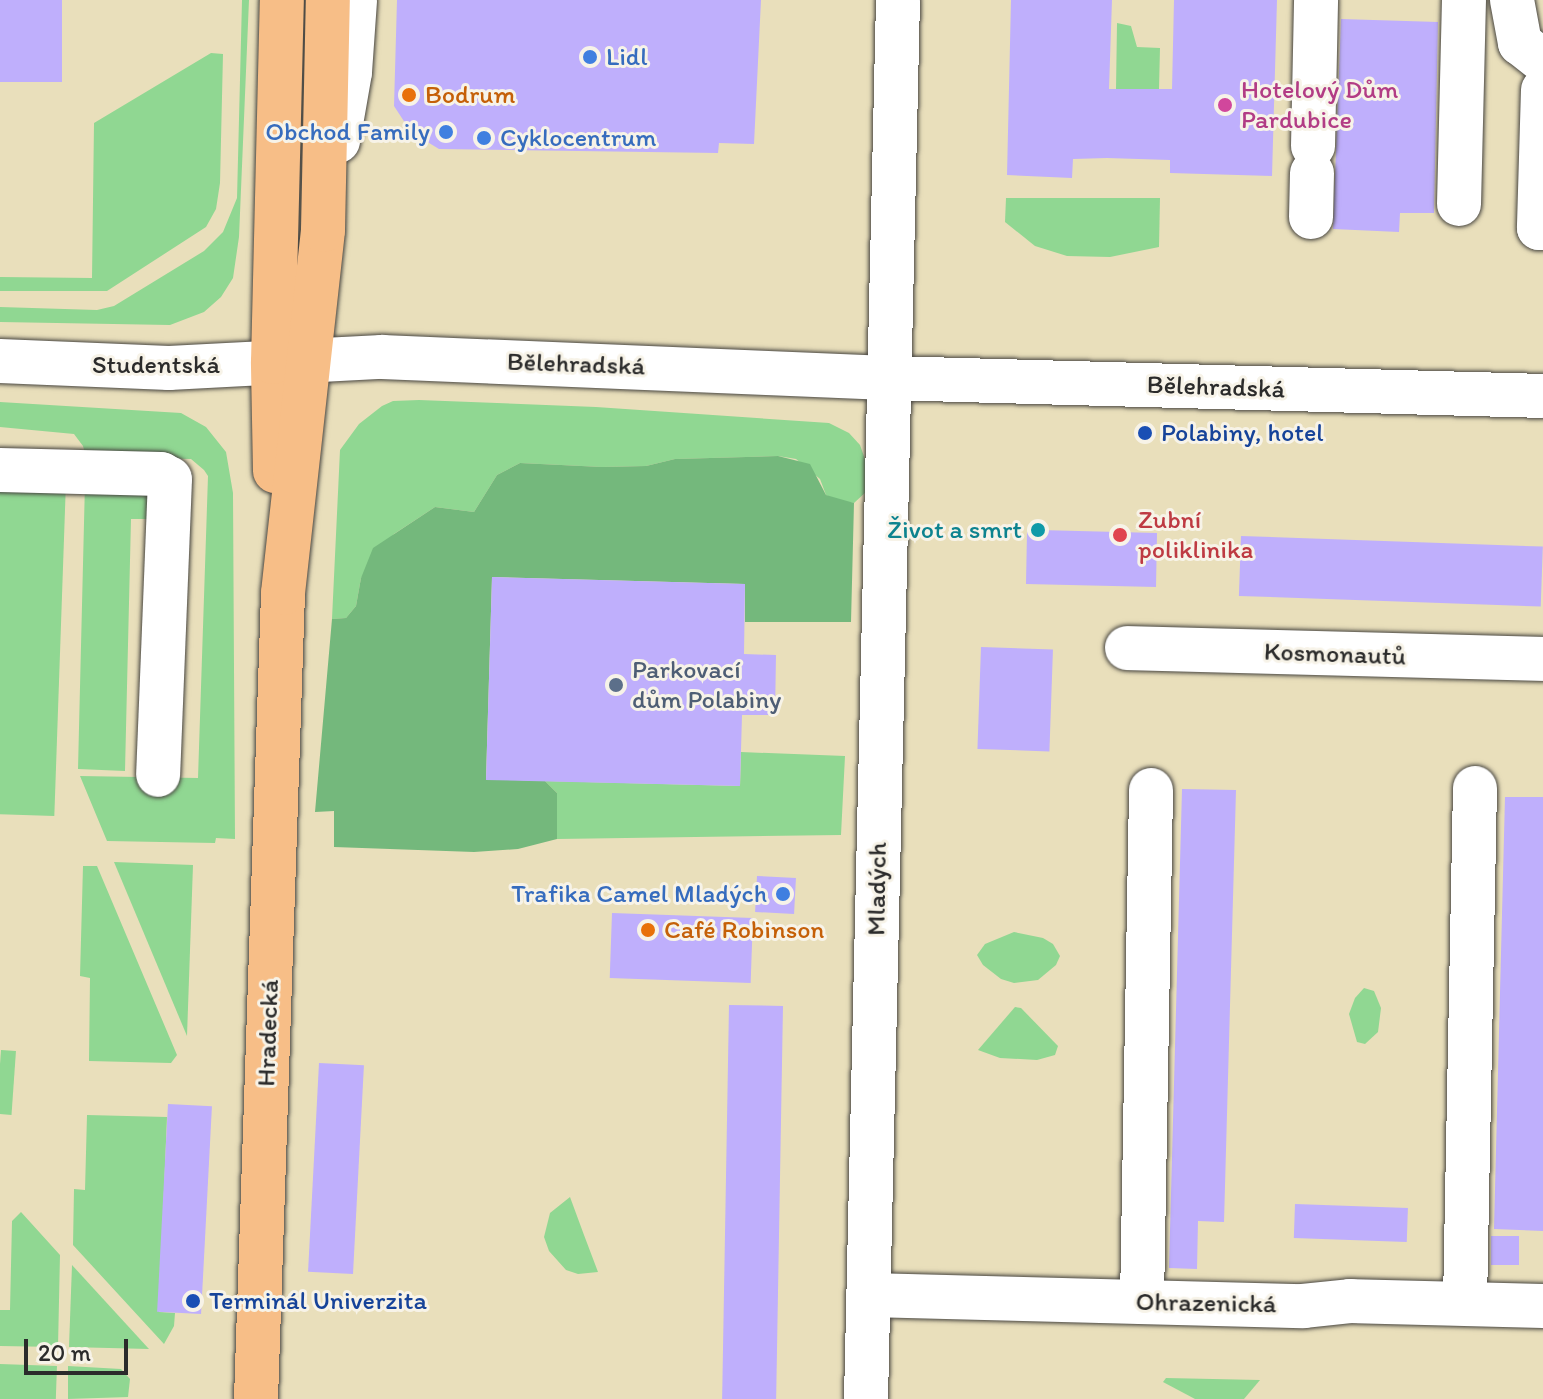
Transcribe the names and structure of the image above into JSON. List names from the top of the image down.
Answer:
{
  "streets": {
    "main road": ["Hradecká"],
    "street": [
      "Bělehradská",
      "Studentská",
      "Kosmonautů",
      "Mladých",
      "Ohrazenická"
    ]
  },
  "crossings": [
    ["Bělehradská", "Studentská"],
    ["Bělehradská", "Mladých"],
    ["Bělehradská", "Hradecká"],
    ["Studentská", "Hradecká"],
    ["Mladých", "Ohrazenická"]
  ],
  "places": [
    "Lidl",
    "Bodrum",
    "Hotelový Dům Pardubice",
    "Obchod Family",
    "Cyklocentrum",
    "Polabiny, hotel",
    "Život a smrt",
    "Zubní poliklinika",
    "Parkovací dům Polabiny",
    "Trafika Camel Mladých",
    "Café Robinson",
    "Terminál Univerzita"
  ],
  "scale_bar": "20 m"
}
